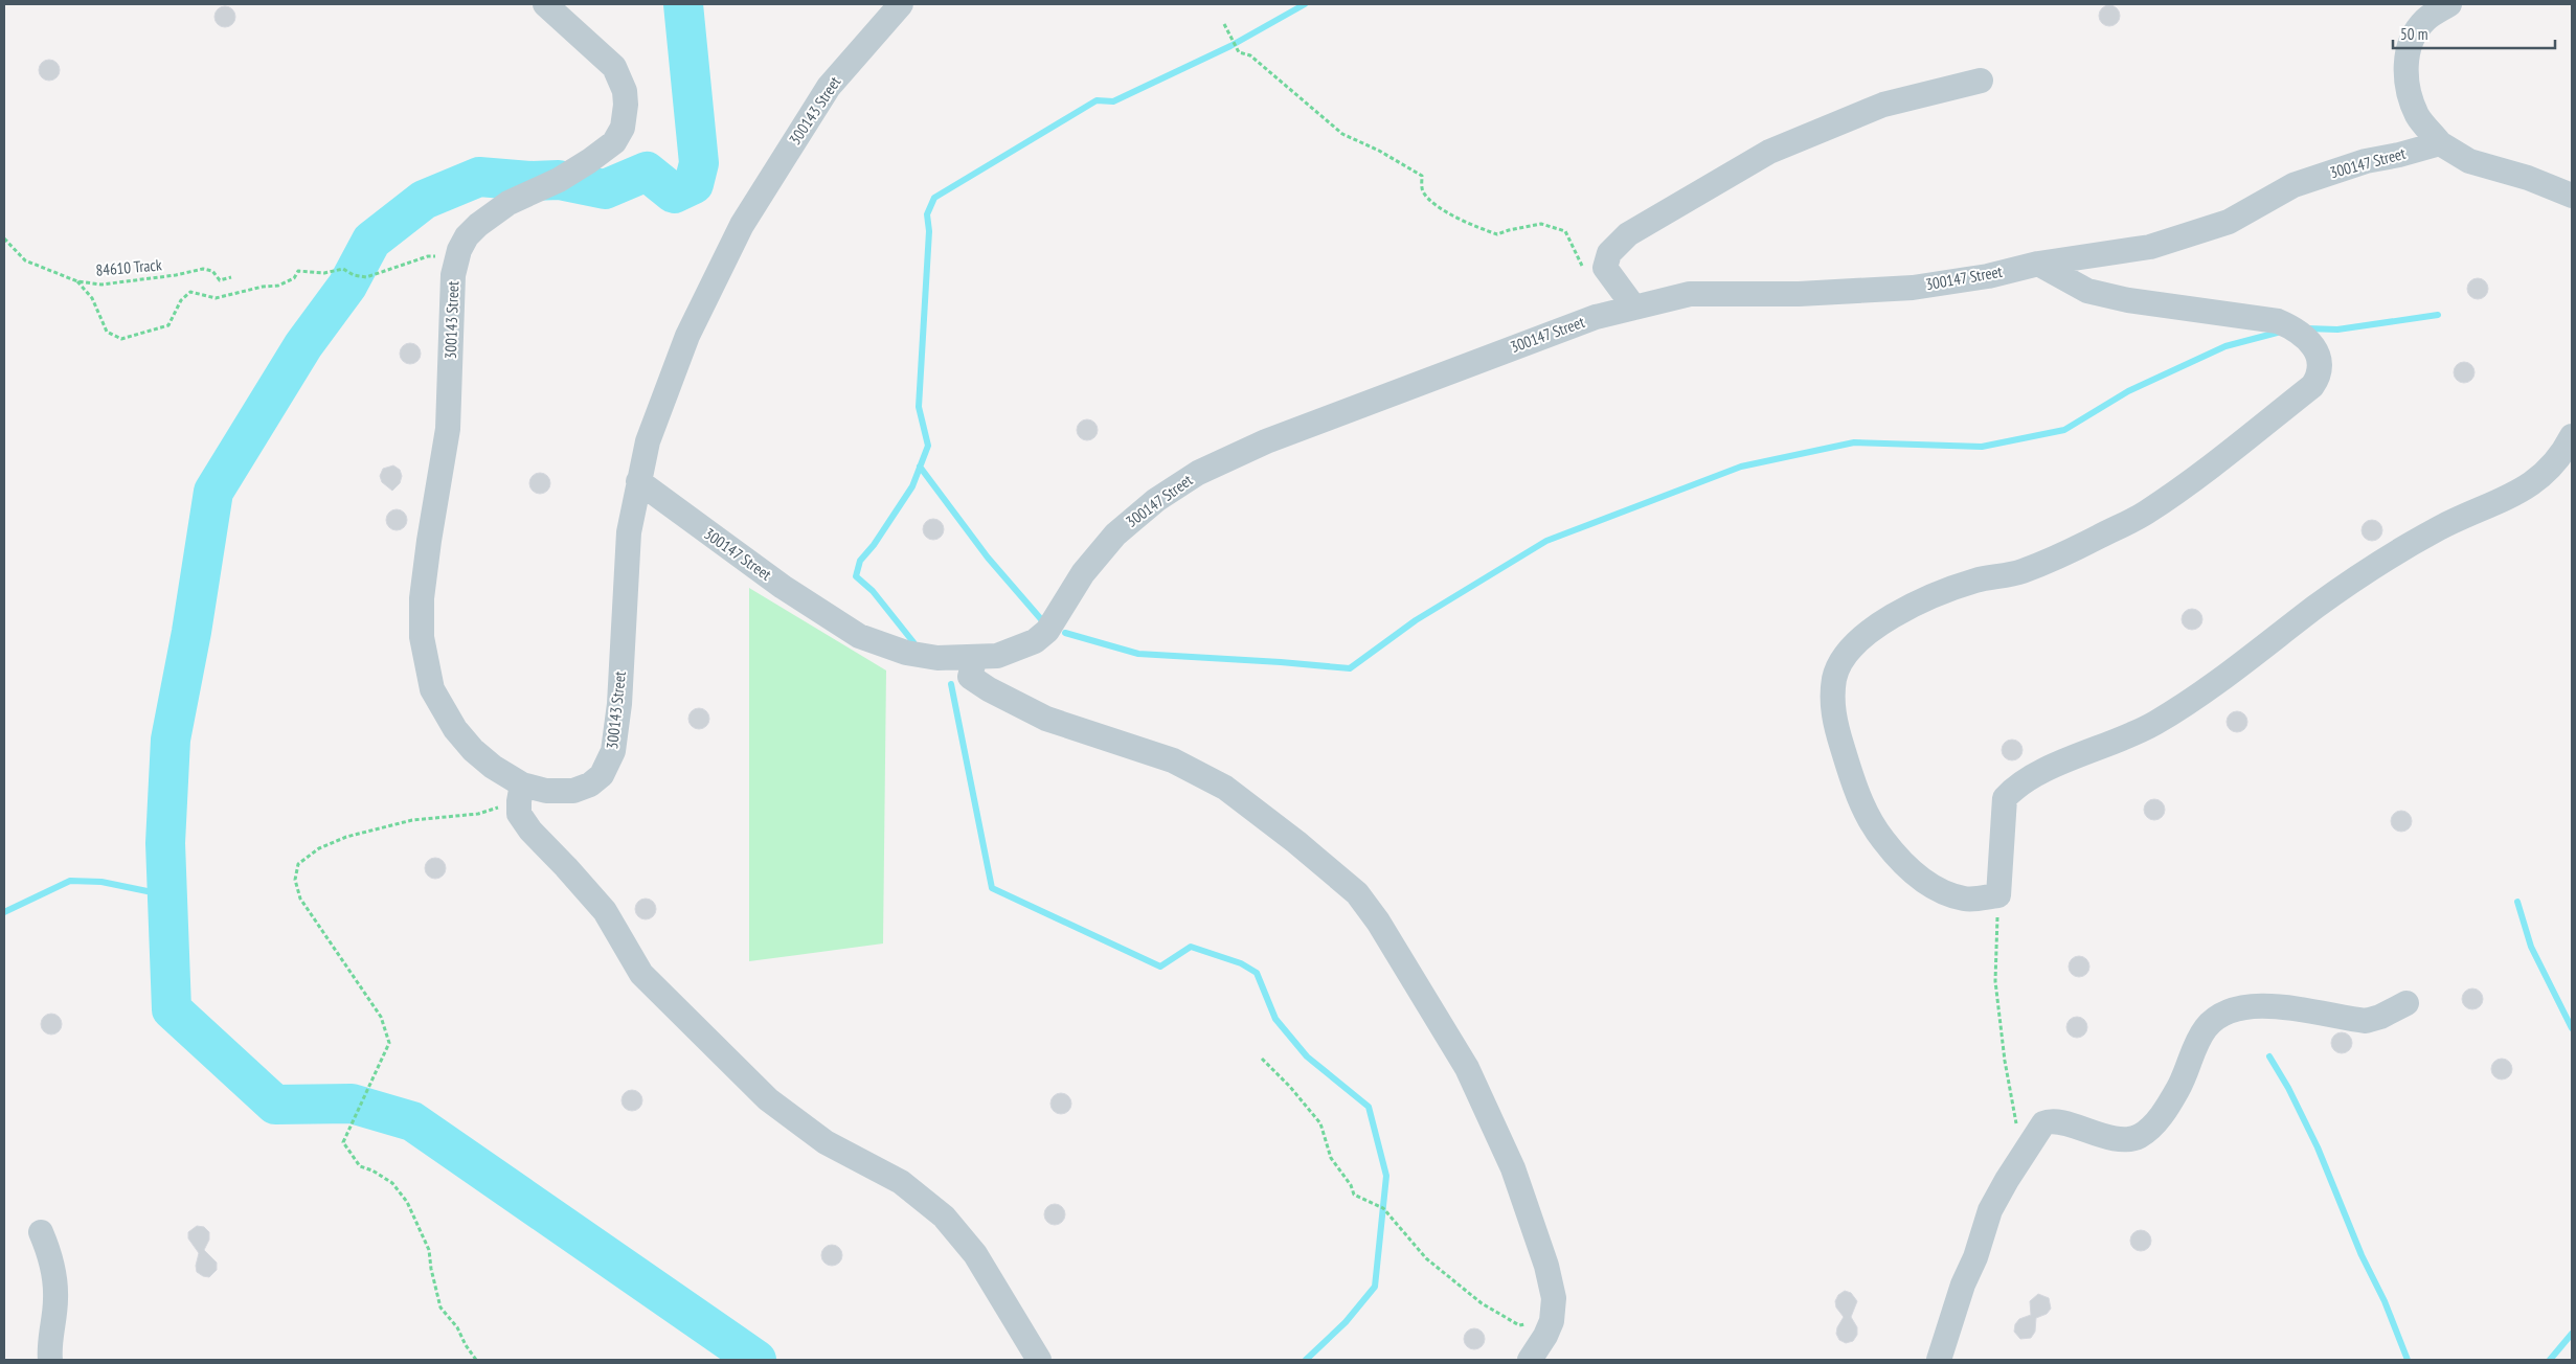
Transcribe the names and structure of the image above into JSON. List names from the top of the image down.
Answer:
{
  "streets": {
    "street": ["300143 Street", "300147 Street"],
    "path": ["84610 Track"]
  },
  "crossings": [
    ["300143 Street", "300147 Street"]
  ],
  "scale_bar": "50 m"
}
